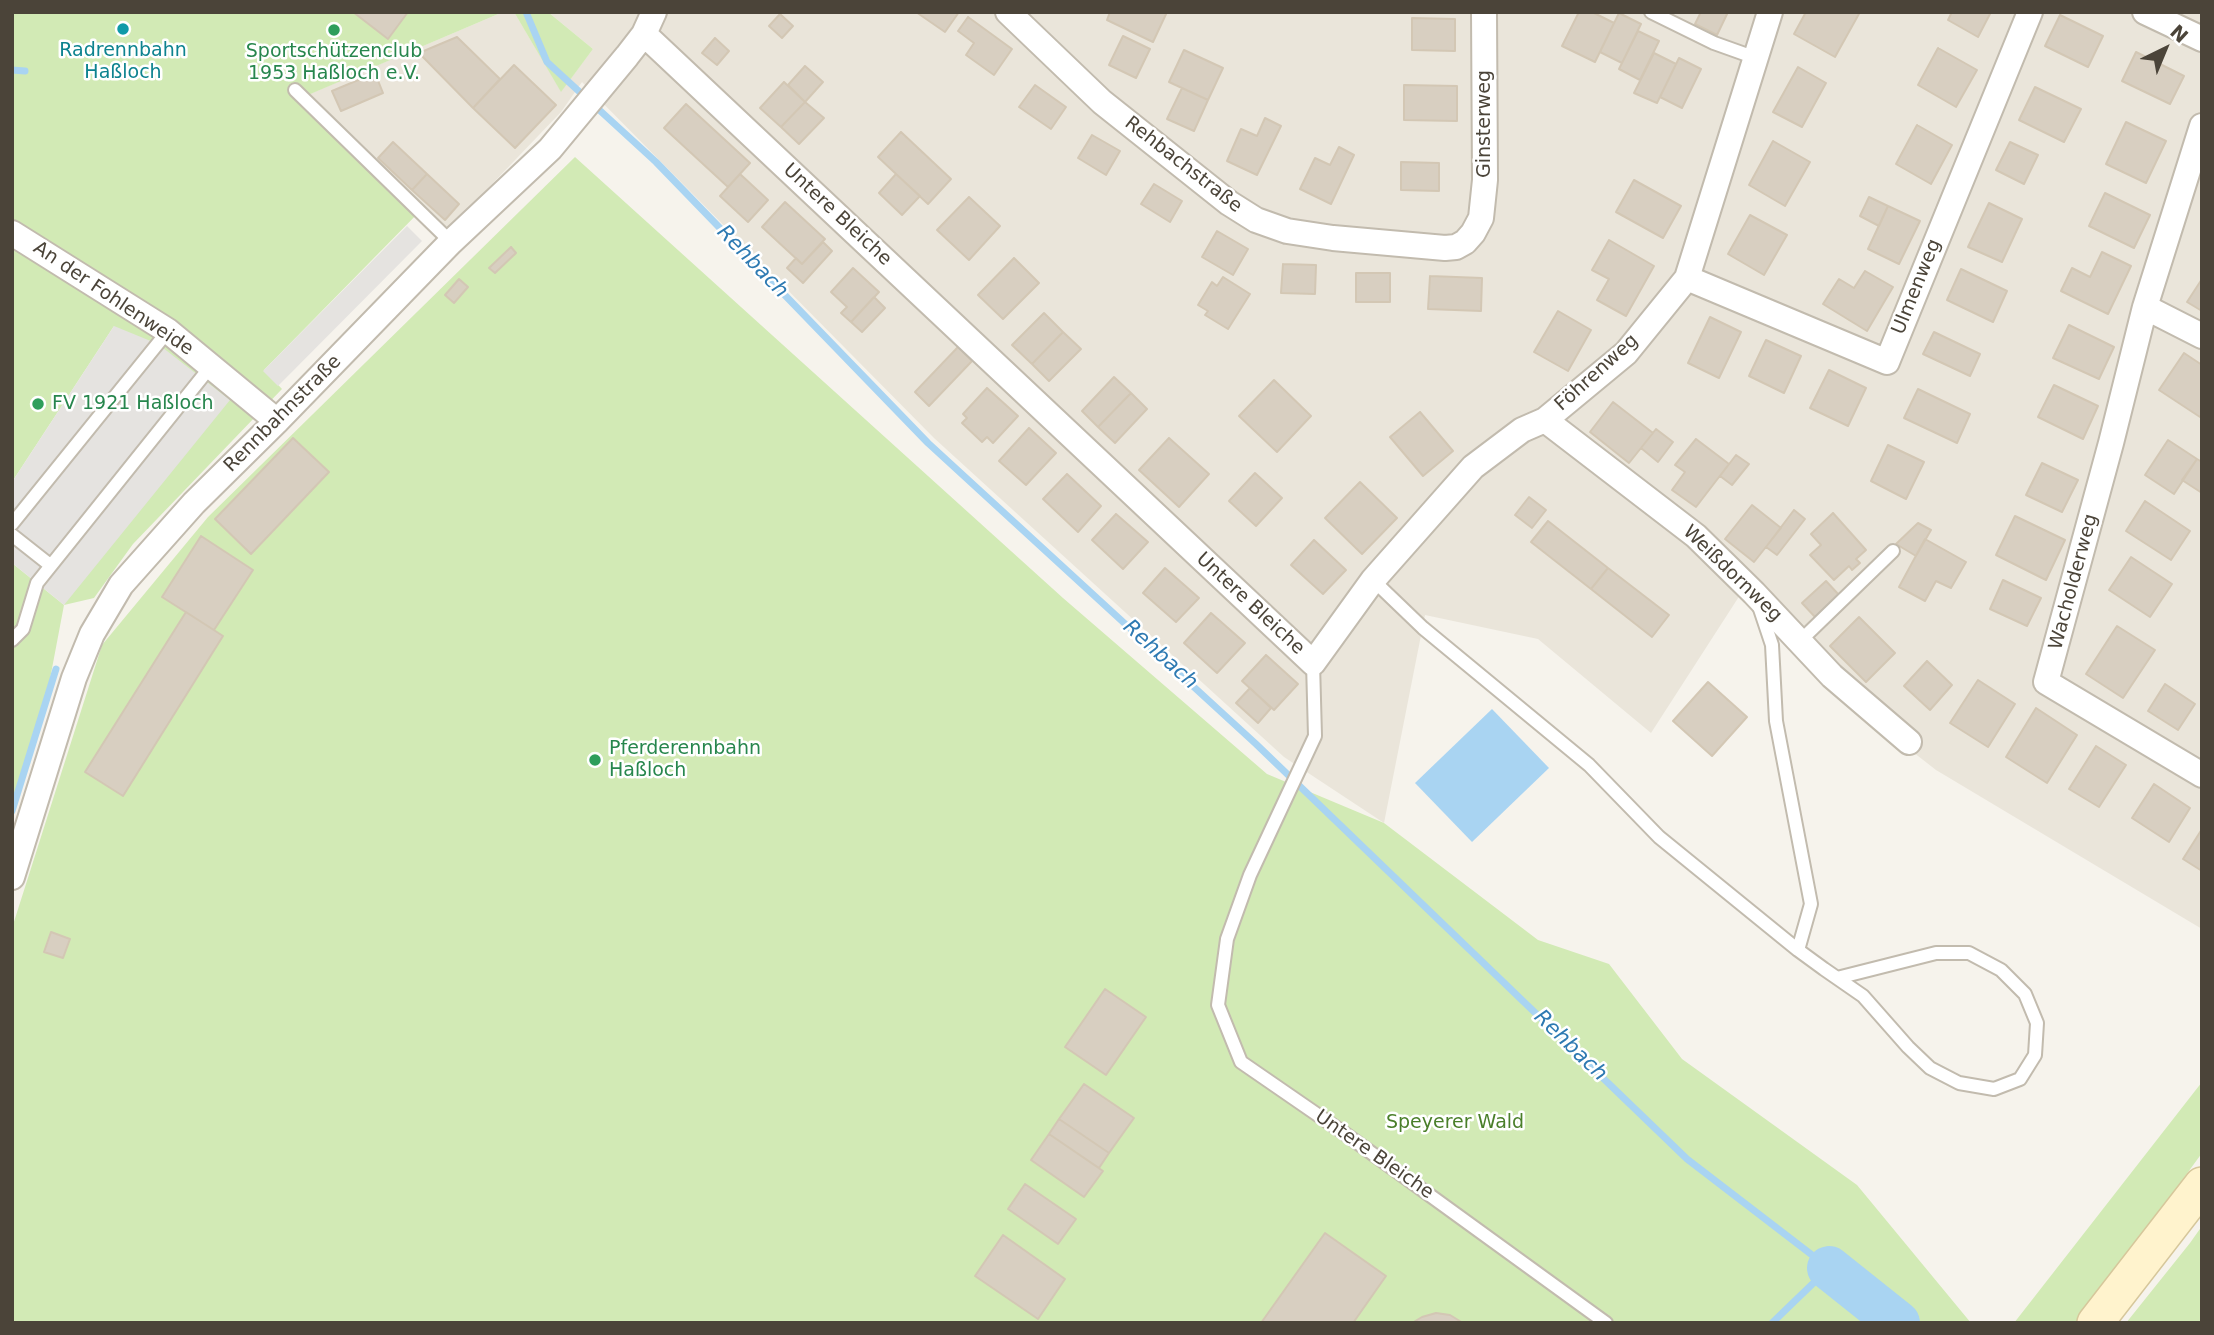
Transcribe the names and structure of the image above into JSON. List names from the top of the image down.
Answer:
{
  "streets": {
    "street": [
      "Ginsterweg",
      "Rehbachstraße",
      "Untere Bleiche",
      "Ulmenweg",
      "An der Fohlenweide",
      "Föhrenweg",
      "Rennbahnstraße",
      "Weißdornweg",
      "Wacholderweg"
    ]
  },
  "crossings": [
    ["Ginsterweg", "Rehbachstraße"],
    ["Untere Bleiche", "Föhrenweg"],
    ["Untere Bleiche", "Rennbahnstraße"],
    ["Ulmenweg", "Föhrenweg"],
    ["An der Fohlenweide", "Rennbahnstraße"],
    ["Föhrenweg", "Weißdornweg"]
  ],
  "water": ["Rehbach"],
  "parks": ["Speyerer Wald"],
  "places": [
    "Radrennbahn Haßloch",
    "Sportschützenclub 1953 Haßloch e.V.",
    "FV 1921 Haßloch",
    "Pferderennbahn Haßloch"
  ],
  "north": "top right"
}
